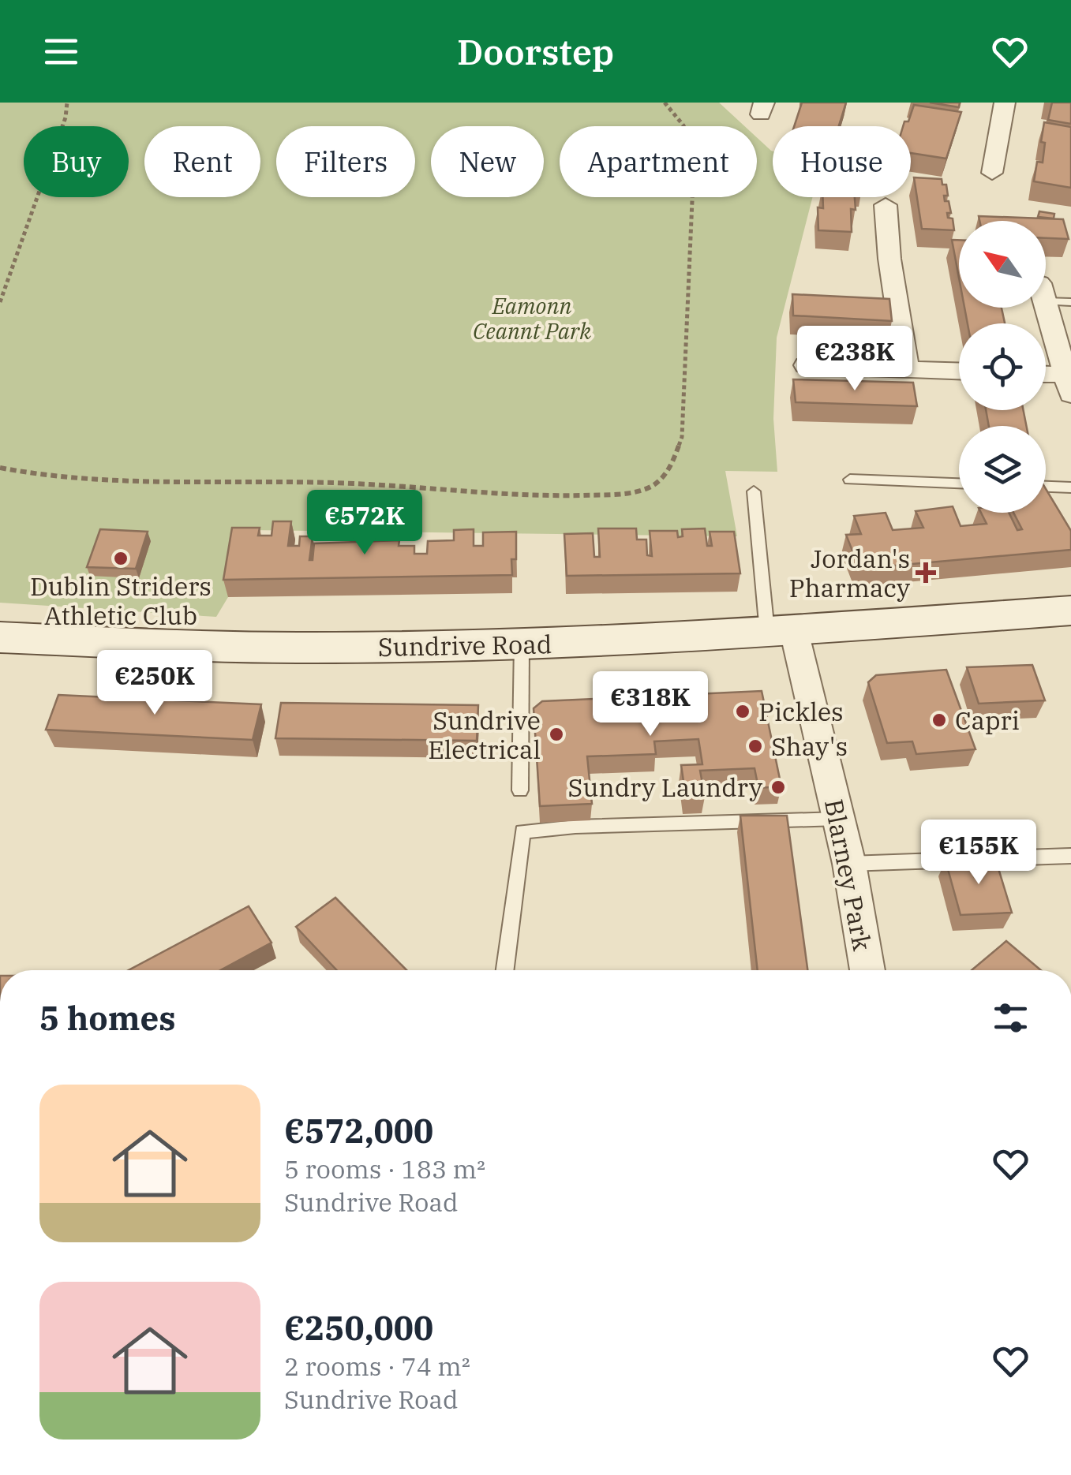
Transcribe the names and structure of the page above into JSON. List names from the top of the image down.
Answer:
{
  "streets": {
    "street": ["Sundrive Road", "Blarney Park"]
  },
  "crossings": [
    ["Sundrive Road", "Blarney Park"]
  ],
  "parks": ["Eamonn Ceannt Park"],
  "places": {
    "other": [
      "Dublin Striders Athletic Club",
      "Pickles",
      "Capri",
      "Sundrive Electrical",
      "Shay's",
      "Sundry Laundry"
    ],
    "health": ["Jordan's Pharmacy"]
  },
  "north": "top left",
  "page": {
    "header": "Doorstep",
    "chip": [
      "Buy",
      "Rent",
      "Filters",
      "New",
      "Apartment",
      "House"
    ],
    "price": [
      "€238K",
      "€572K",
      "€250K",
      "€318K",
      "€155K"
    ],
    "heading": "5 homes",
    "list": [
      {
        "name": "€572,000",
        "note": "5 rooms · 183 m² · Sundrive Road"
      },
      {
        "name": "€250,000",
        "note": "2 rooms · 74 m² · Sundrive Road"
      }
    ]
  }
}
